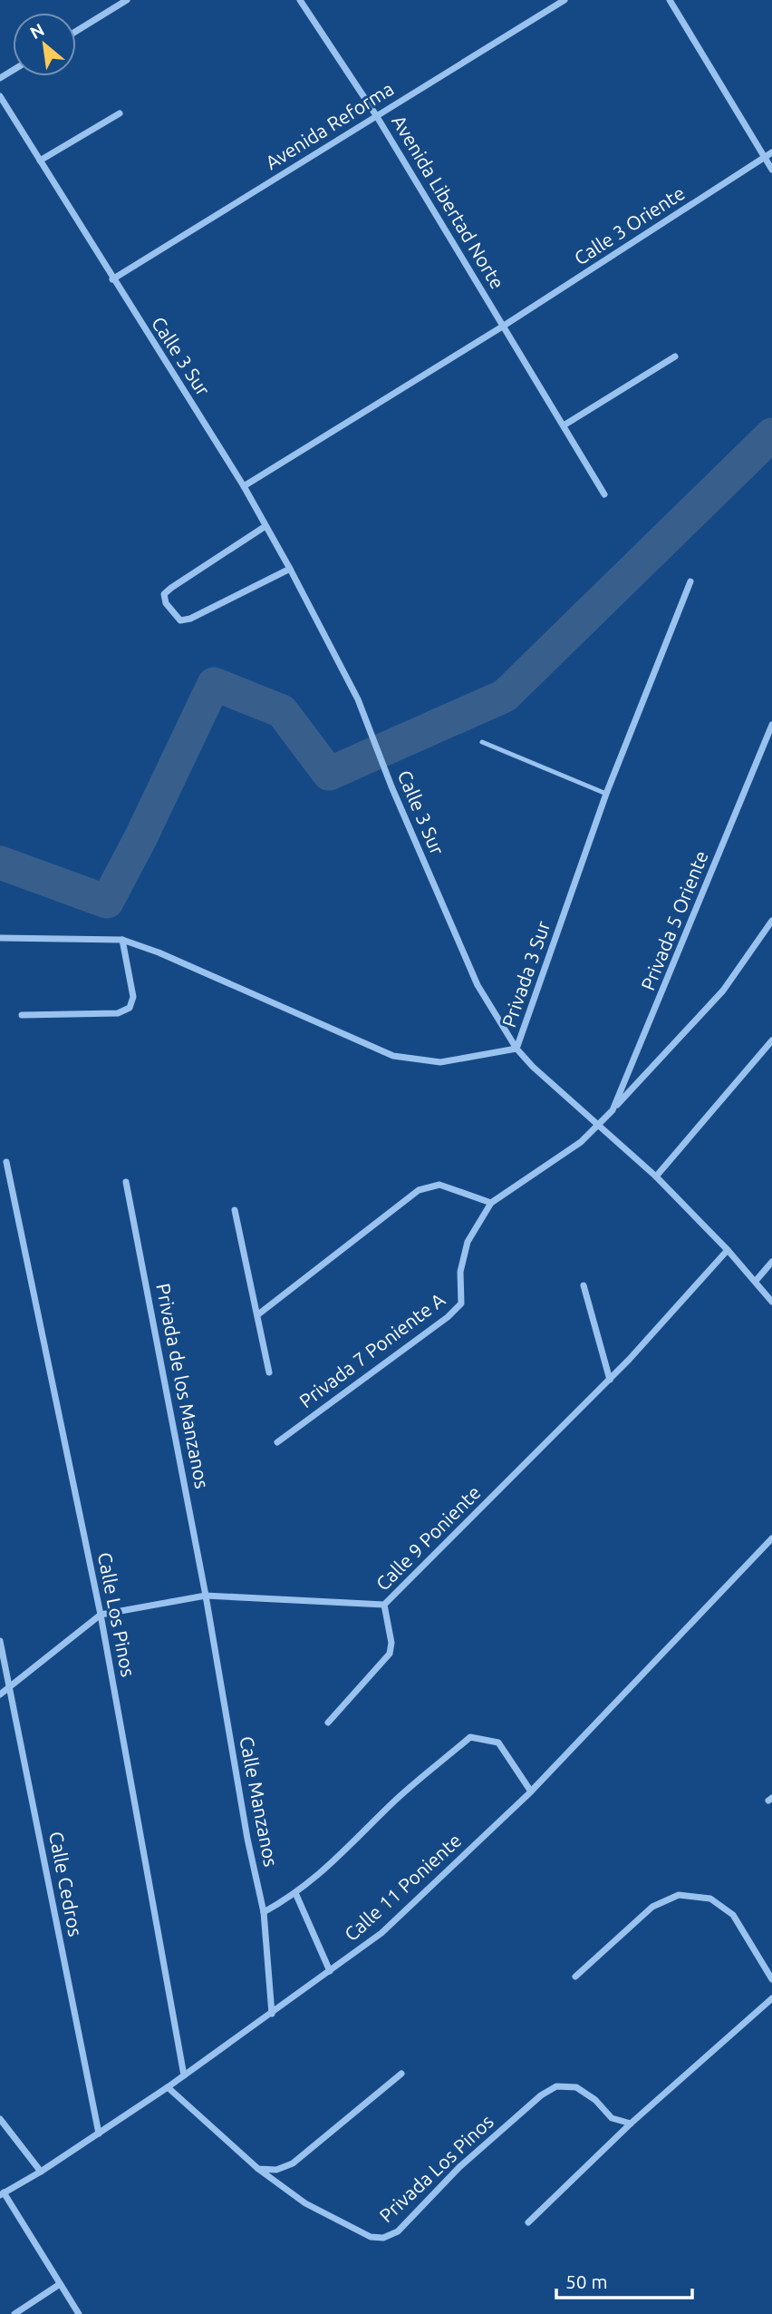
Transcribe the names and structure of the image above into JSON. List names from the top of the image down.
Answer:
{
  "streets": {
    "street": [
      "Avenida Reforma",
      "Avenida Libertad Norte",
      "Calle 3 Oriente",
      "Calle 3 Sur",
      "Privada 5 Oriente",
      "Privada 3 Sur",
      "Privada 7 Poniente A",
      "Privada de los Manzanos",
      "Calle 9 Poniente",
      "Calle Los Pinos",
      "Calle Manzanos",
      "Calle Cedros",
      "Calle 11 Poniente",
      "Privada Los Pinos"
    ]
  },
  "crossings": [
    ["Avenida Reforma", "Avenida Libertad Norte"],
    ["Avenida Reforma", "Calle 3 Sur"],
    ["Avenida Libertad Norte", "Calle 3 Oriente"],
    ["Calle 3 Oriente", "Calle 3 Sur"],
    ["Calle 3 Sur", "Privada 5 Oriente"],
    ["Calle 3 Sur", "Privada 3 Sur"],
    ["Calle 3 Sur", "Calle 9 Poniente"],
    ["Privada 5 Oriente", "Privada 7 Poniente A"],
    ["Privada de los Manzanos", "Calle 9 Poniente"],
    ["Privada de los Manzanos", "Calle Manzanos"],
    ["Calle 9 Poniente", "Calle Los Pinos"],
    ["Calle 9 Poniente", "Calle Manzanos"],
    ["Calle 9 Poniente", "Calle Cedros"],
    ["Calle Los Pinos", "Calle 11 Poniente"],
    ["Calle Manzanos", "Calle 11 Poniente"],
    ["Calle Cedros", "Calle 11 Poniente"],
    ["Calle 11 Poniente", "Privada Los Pinos"]
  ],
  "scale_bar": "50 m",
  "north": "top left"
}
